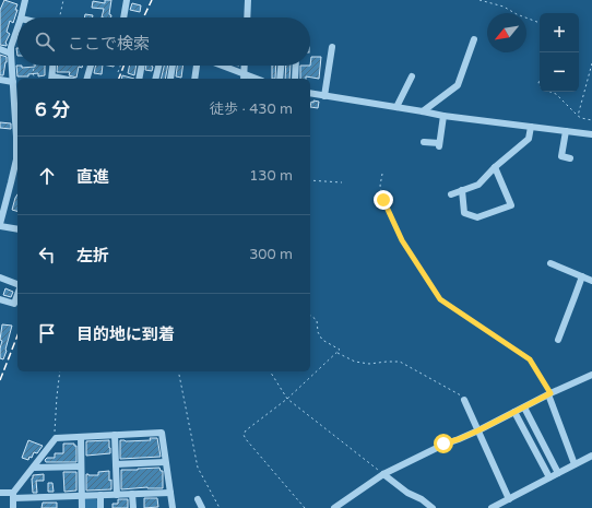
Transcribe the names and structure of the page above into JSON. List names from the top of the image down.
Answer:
{
  "north": "bottom left",
  "page": {
    "map_buttons": ["+", "−"],
    "search": "ここで検索",
    "heading": ["6 分", "徒歩 · 430 m"],
    "list": [
      ["直進", "130 m"],
      ["左折", "300 m"],
      "目的地に到着"
    ]
  }
}
